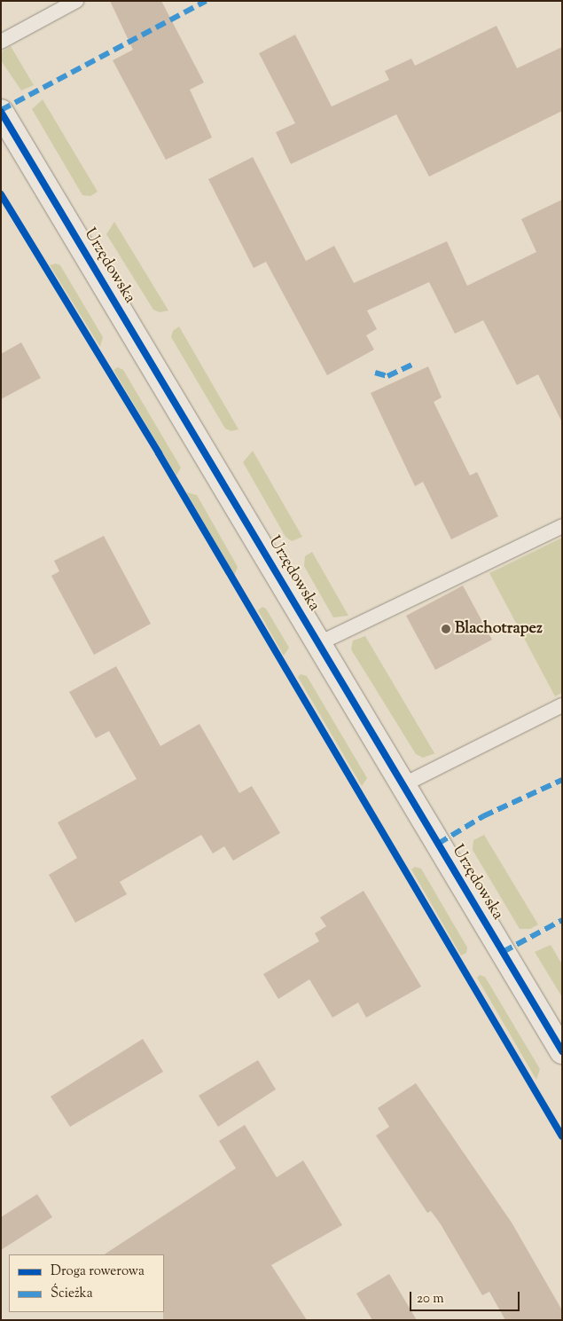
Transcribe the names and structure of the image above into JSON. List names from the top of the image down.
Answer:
{
  "streets": {
    "street": ["Urzędowska"]
  },
  "places": ["Blachotrapez"],
  "legend": ["Droga rowerowa", "Ścieżka"],
  "scale_bar": "20 m"
}
